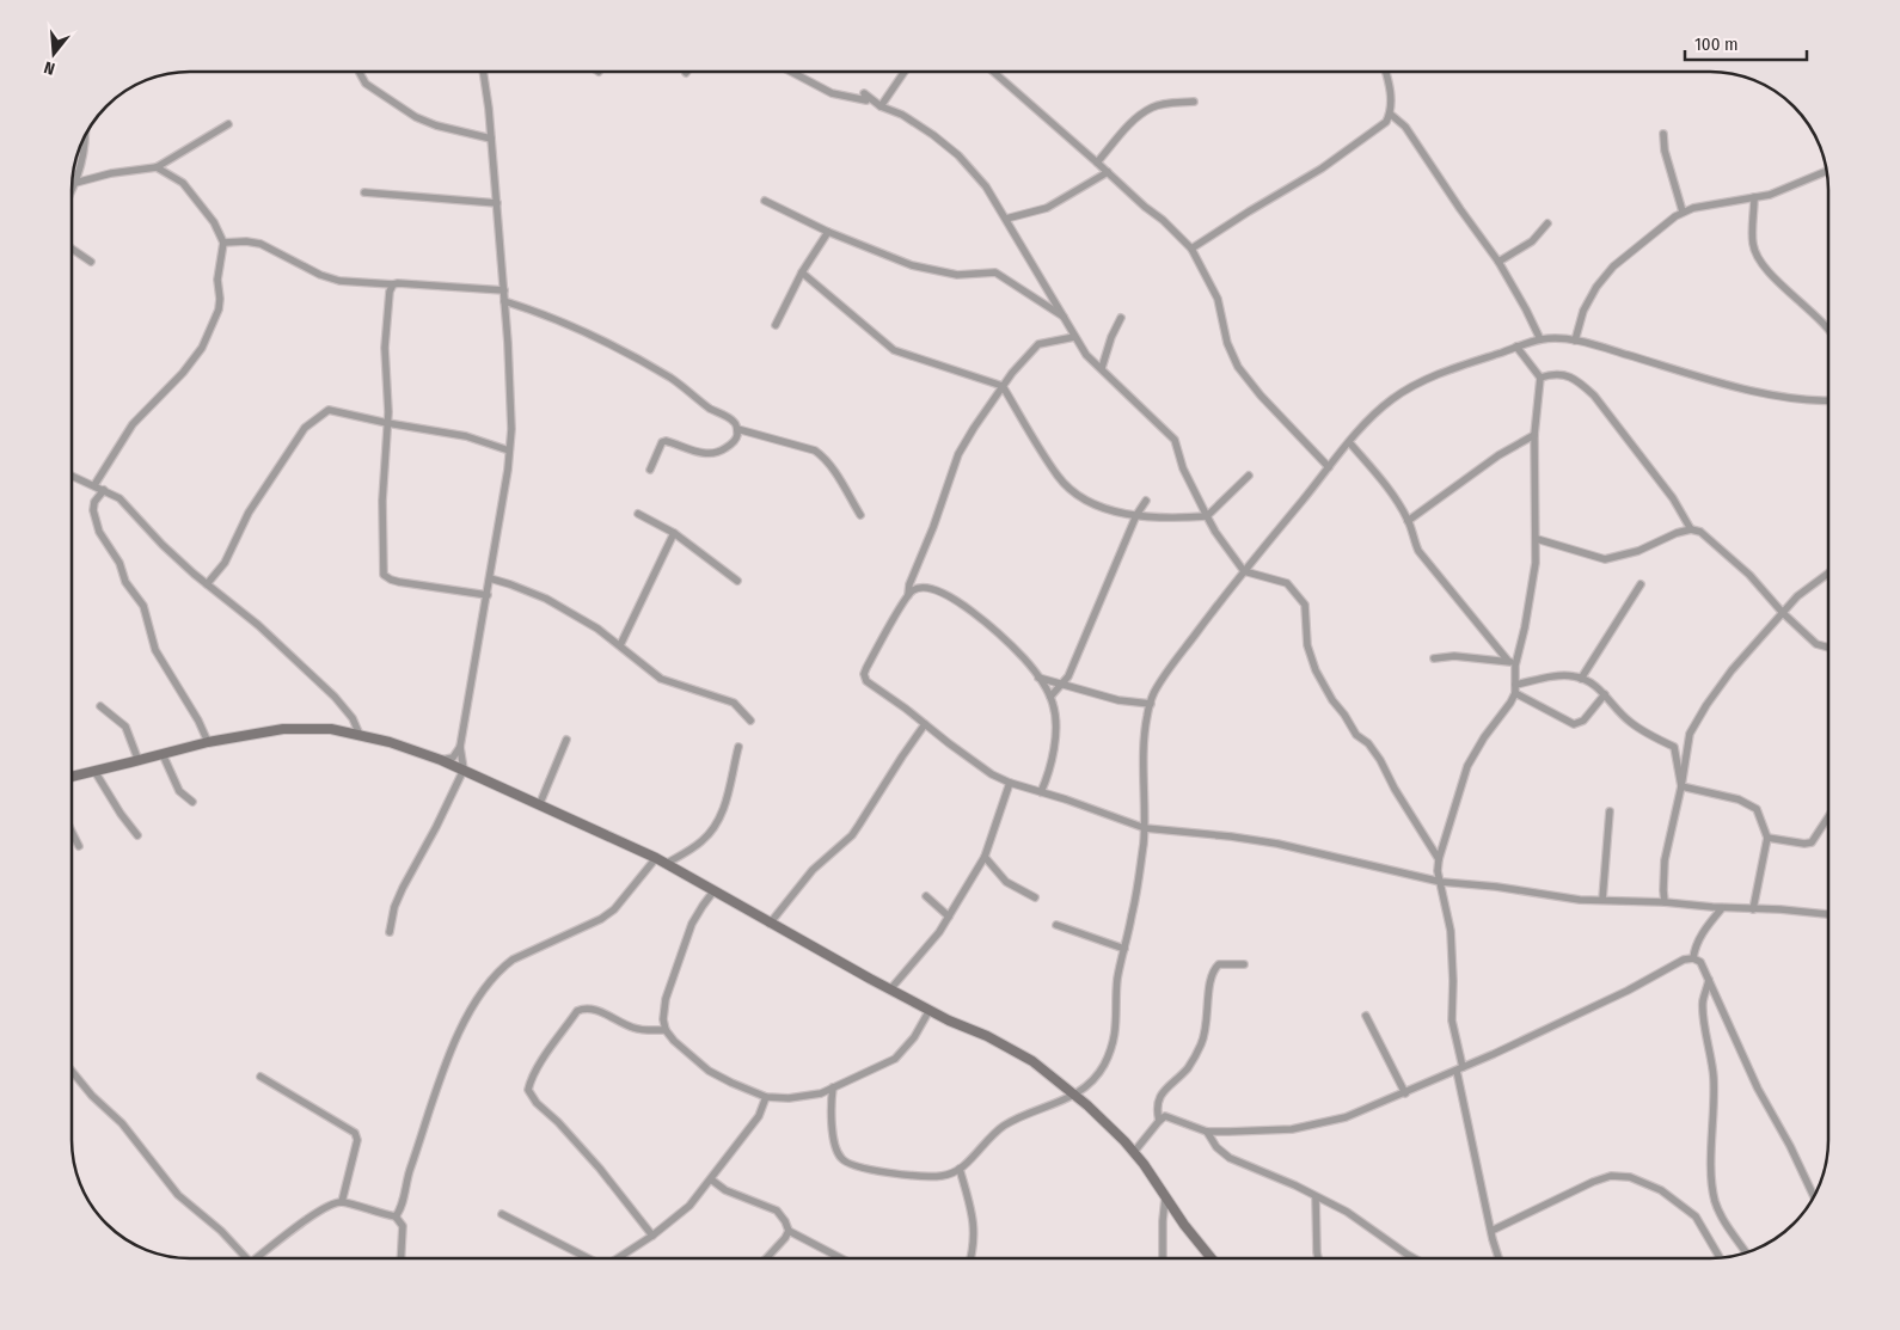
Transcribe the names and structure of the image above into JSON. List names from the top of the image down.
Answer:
{
  "scale_bar": "100 m",
  "north": "bottom"
}
